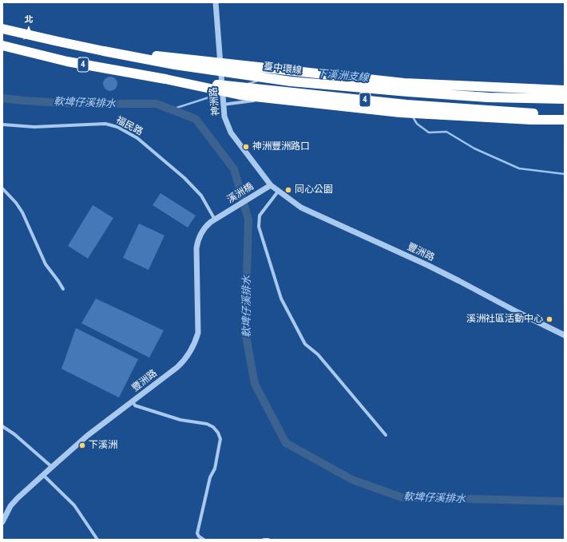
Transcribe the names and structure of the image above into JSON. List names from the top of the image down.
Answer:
{
  "streets": {
    "highway": ["4", "臺中環線"],
    "street": [
      "神洲路",
      "福民路",
      "溪洲橋",
      "豐洲路"
    ]
  },
  "crossings": [
    ["神洲路", "溪洲橋"],
    ["神洲路", "豐洲路"],
    ["福民路", "溪洲橋"],
    ["福民路", "豐洲路"],
    ["溪洲橋", "豐洲路"]
  ],
  "water": ["下溪洲支線", "軟埤仔溪排水"],
  "places": [
    "神洲豐洲路口",
    "同心公園",
    "溪洲社區活動中心",
    "下溪洲"
  ],
  "north": "top"
}
